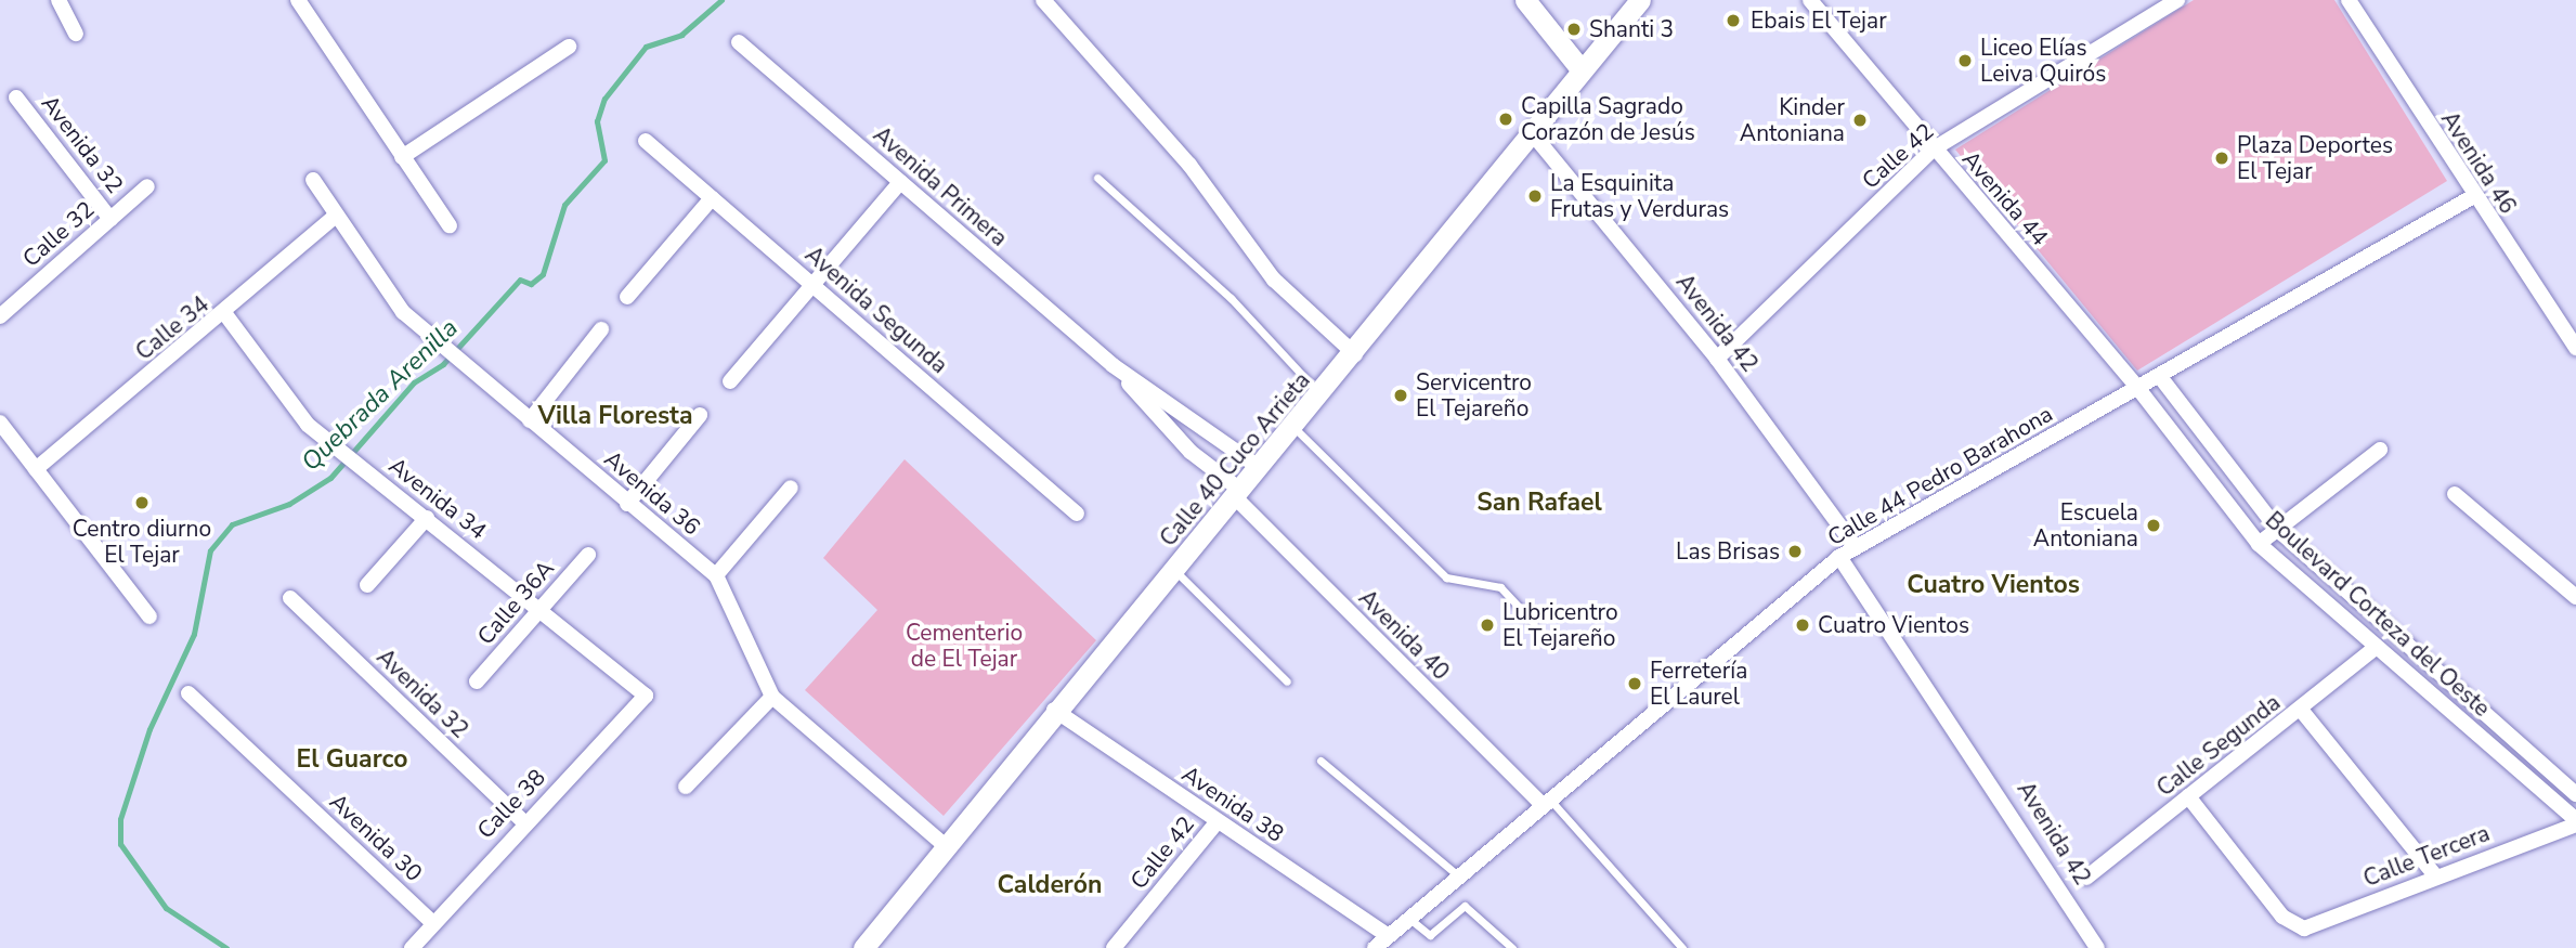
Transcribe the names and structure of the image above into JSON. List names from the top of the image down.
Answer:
{
  "streets": {
    "main road": ["Calle 40 Cuco Arrieta"],
    "street": [
      "Avenida 32",
      "Calle 42",
      "Avenida 46",
      "Avenida Primera",
      "Avenida 44",
      "Calle 32",
      "Avenida Segunda",
      "Avenida 42",
      "Calle 34",
      "Calle 44 Pedro Barahona",
      "Avenida 36",
      "Avenida 34",
      "Calle 36A",
      "Boulevard Corteza del Oeste",
      "Avenida 40",
      "Calle Segunda",
      "Calle 38",
      "Avenida 38",
      "Avenida 30",
      "Calle Tercera"
    ]
  },
  "crossings": [
    ["Avenida 32", "Calle 32"],
    ["Avenida 32", "Calle 38"],
    ["Calle 42", "Avenida 44"],
    ["Calle 42", "Avenida 42"],
    ["Calle 42", "Avenida 38"],
    ["Avenida 46", "Calle 44 Pedro Barahona"],
    ["Avenida Primera", "Calle 40 Cuco Arrieta"],
    ["Avenida Primera", "Avenida 40"],
    ["Avenida 44", "Calle 44 Pedro Barahona"],
    ["Avenida 44", "Boulevard Corteza del Oeste"],
    ["Avenida 42", "Calle 40 Cuco Arrieta"],
    ["Avenida 42", "Calle 44 Pedro Barahona"],
    ["Calle 34", "Avenida 36"],
    ["Calle 34", "Avenida 34"],
    ["Calle 40 Cuco Arrieta", "Avenida 36"],
    ["Calle 40 Cuco Arrieta", "Avenida 40"],
    ["Calle 40 Cuco Arrieta", "Avenida 38"],
    ["Calle 44 Pedro Barahona", "Boulevard Corteza del Oeste"],
    ["Calle 44 Pedro Barahona", "Avenida 40"],
    ["Calle 44 Pedro Barahona", "Avenida 38"],
    ["Avenida 34", "Calle 36A"],
    ["Avenida 34", "Calle 38"],
    ["Boulevard Corteza del Oeste", "Calle Segunda"],
    ["Boulevard Corteza del Oeste", "Calle Tercera"],
    ["Calle Segunda", "Calle Tercera"],
    ["Calle 38", "Avenida 30"]
  ],
  "districts": [
    "Villa Floresta",
    "San Rafael",
    "Cuatro Vientos",
    "El Guarco",
    "Calderón"
  ],
  "water": ["Quebrada Arenilla"],
  "parks": ["Cementerio de El Tejar"],
  "places": [
    "Ebais El Tejar",
    "Shanti 3",
    "Liceo Elías Leiva Quirós",
    "Capilla Sagrado Corazón de Jesús",
    "Kinder Antoniana",
    "Plaza Deportes El Tejar",
    "La Esquinita Frutas y Verduras",
    "Servicentro El Tejareño",
    "Centro diurno El Tejar",
    "Escuela Antoniana",
    "Las Brisas",
    "Lubricentro El Tejareño",
    "Cuatro Vientos",
    "Ferretería El Laurel"
  ]
}
